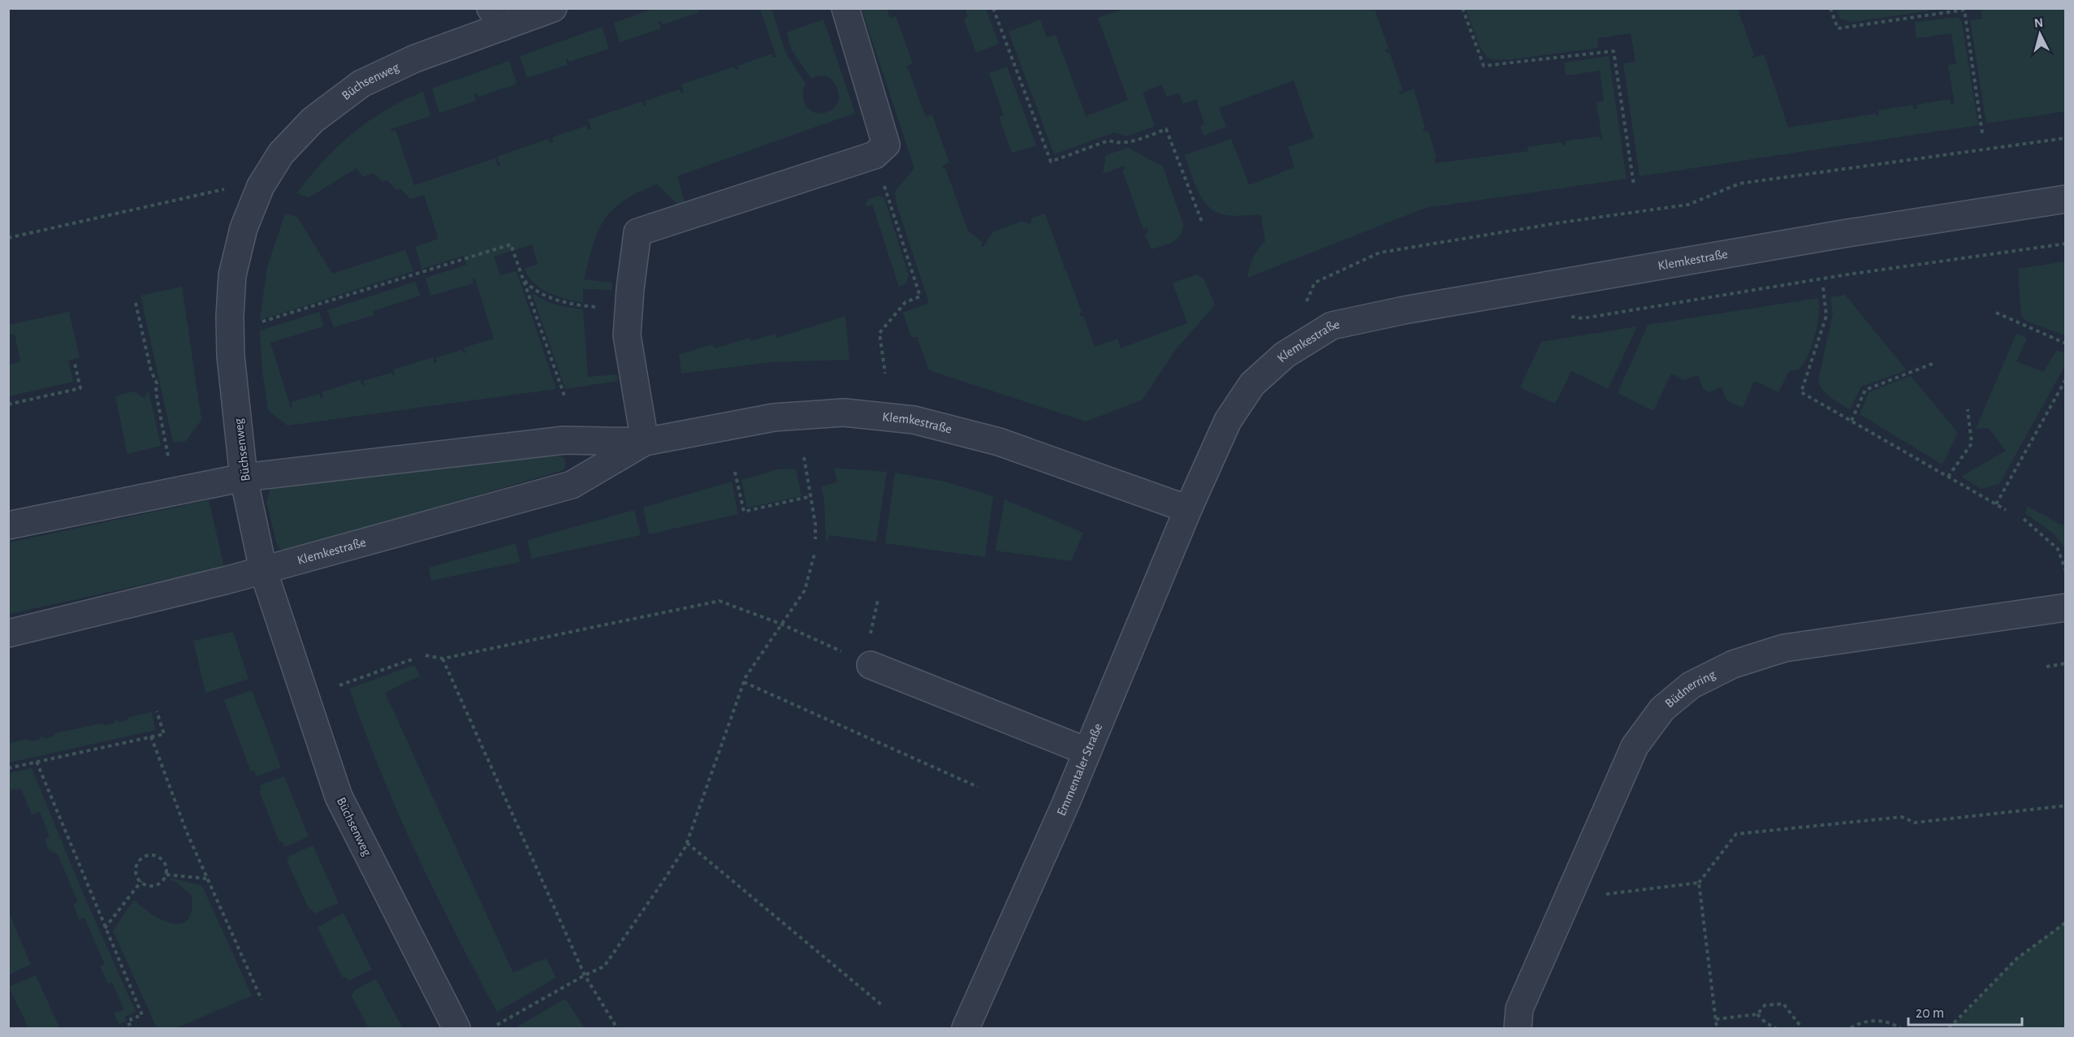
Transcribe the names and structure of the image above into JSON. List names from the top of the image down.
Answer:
{
  "streets": {
    "street": [
      "Büchsenweg",
      "Klemkestraße",
      "Büdnerring",
      "Emmentaler Straße"
    ]
  },
  "crossings": [
    ["Büchsenweg", "Klemkestraße"],
    ["Klemkestraße", "Emmentaler Straße"]
  ],
  "scale_bar": "20 m",
  "north": "top"
}
